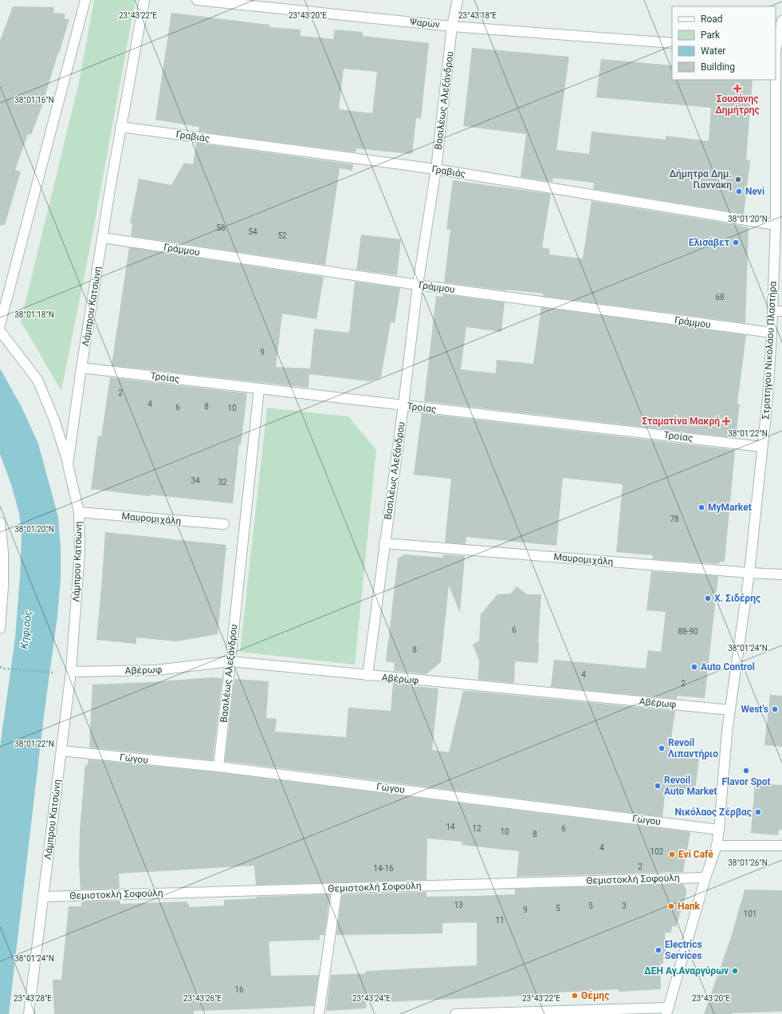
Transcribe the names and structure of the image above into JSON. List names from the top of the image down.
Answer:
{
  "streets": {
    "street": [
      "Ψαρών",
      "Βασιλέως Αλεξάνδρου",
      "Γραβιάς",
      "Γράμμου",
      "Λάμπρου Κατσώνη",
      "Στρατηγού Νικολάου Πλαστήρα",
      "Τροίας",
      "Μαυρομιχάλη",
      "Αβέρωφ",
      "Γώγου",
      "Θεμιστοκλή Σοφούλη"
    ]
  },
  "crossings": [
    ["Ψαρών", "Βασιλέως Αλεξάνδρου"],
    ["Βασιλέως Αλεξάνδρου", "Γραβιάς"],
    ["Βασιλέως Αλεξάνδρου", "Γράμμου"],
    ["Βασιλέως Αλεξάνδρου", "Τροίας"],
    ["Βασιλέως Αλεξάνδρου", "Μαυρομιχάλη"],
    ["Βασιλέως Αλεξάνδρου", "Αβέρωφ"],
    ["Βασιλέως Αλεξάνδρου", "Γώγου"],
    ["Γραβιάς", "Λάμπρου Κατσώνη"],
    ["Γραβιάς", "Στρατηγού Νικολάου Πλαστήρα"],
    ["Γράμμου", "Λάμπρου Κατσώνη"],
    ["Γράμμου", "Στρατηγού Νικολάου Πλαστήρα"],
    ["Λάμπρου Κατσώνη", "Τροίας"],
    ["Λάμπρου Κατσώνη", "Μαυρομιχάλη"],
    ["Λάμπρου Κατσώνη", "Αβέρωφ"],
    ["Λάμπρου Κατσώνη", "Γώγου"],
    ["Λάμπρου Κατσώνη", "Θεμιστοκλή Σοφούλη"],
    ["Στρατηγού Νικολάου Πλαστήρα", "Τροίας"],
    ["Στρατηγού Νικολάου Πλαστήρα", "Μαυρομιχάλη"],
    ["Στρατηγού Νικολάου Πλαστήρα", "Αβέρωφ"],
    ["Στρατηγού Νικολάου Πλαστήρα", "Γώγου"],
    ["Στρατηγού Νικολάου Πλαστήρα", "Θεμιστοκλή Σοφούλη"]
  ],
  "water": ["Κηφισός"],
  "places": {
    "health": ["Σουσάνης Δημήτρης", "Σταματίνα Μακρή"],
    "other": [
      "Δήμητρα Δημ. Γιαννάκη",
      "Nevi",
      "Ελισάβετ",
      "MyMarket",
      "Χ. Σιδέρης",
      "Auto Control",
      "West's",
      "Revoil Λιπαντήριο",
      "Flavor Spot",
      "Revoil Auto Market",
      "Νικόλαος Ζέρβας",
      "Evi Café",
      "Hank",
      "Electrics Services",
      "ΔΕΗ Αγ.Αναργύρων",
      "Θέμης"
    ]
  },
  "house_numbers": [
    "56",
    "54",
    "52",
    "68",
    "9",
    "2",
    "4",
    "8",
    "6",
    "10",
    "34",
    "32",
    "78",
    "6",
    "88-90",
    "8",
    "4",
    "2",
    "14",
    "12",
    "6",
    "10",
    "8",
    "4",
    "102",
    "2",
    "14-16",
    "13",
    "5",
    "3",
    "5",
    "9",
    "101",
    "11",
    "16"
  ],
  "legend": [
    "Road",
    "Park",
    "Water",
    "Building"
  ],
  "coordinates": [
    "23°43'22\"E",
    "23°43'20\"E",
    "23°43'18\"E",
    "38°01'16\"N",
    "38°01'20\"N",
    "38°01'18\"N",
    "38°01'22\"N",
    "38°01'24\"N",
    "38°01'26\"N",
    "23°43'28\"E",
    "23°43'26\"E",
    "23°43'24\"E"
  ]
}
